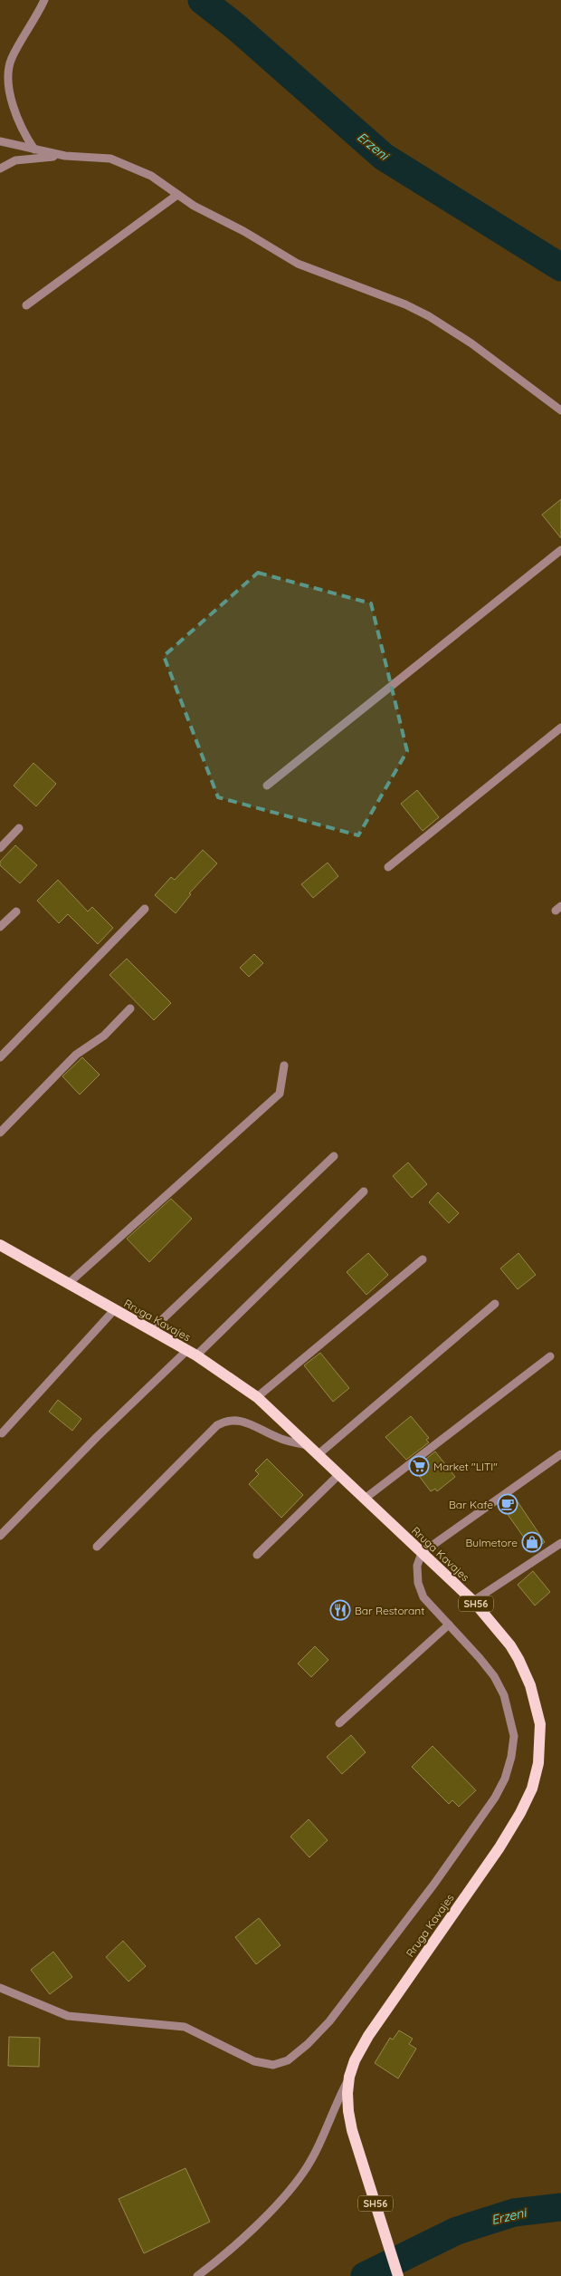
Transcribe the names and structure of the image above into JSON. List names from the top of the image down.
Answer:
{
  "streets": {
    "main road": ["Rruga Kavajes", "SH56"]
  },
  "water": ["Erzeni"],
  "places": {
    "supermarket": ["Market \"LITI\""],
    "cafe": ["Bar Kafe"],
    "shop": ["Bulmetore"],
    "restaurant": ["Bar Restorant"]
  }
}
